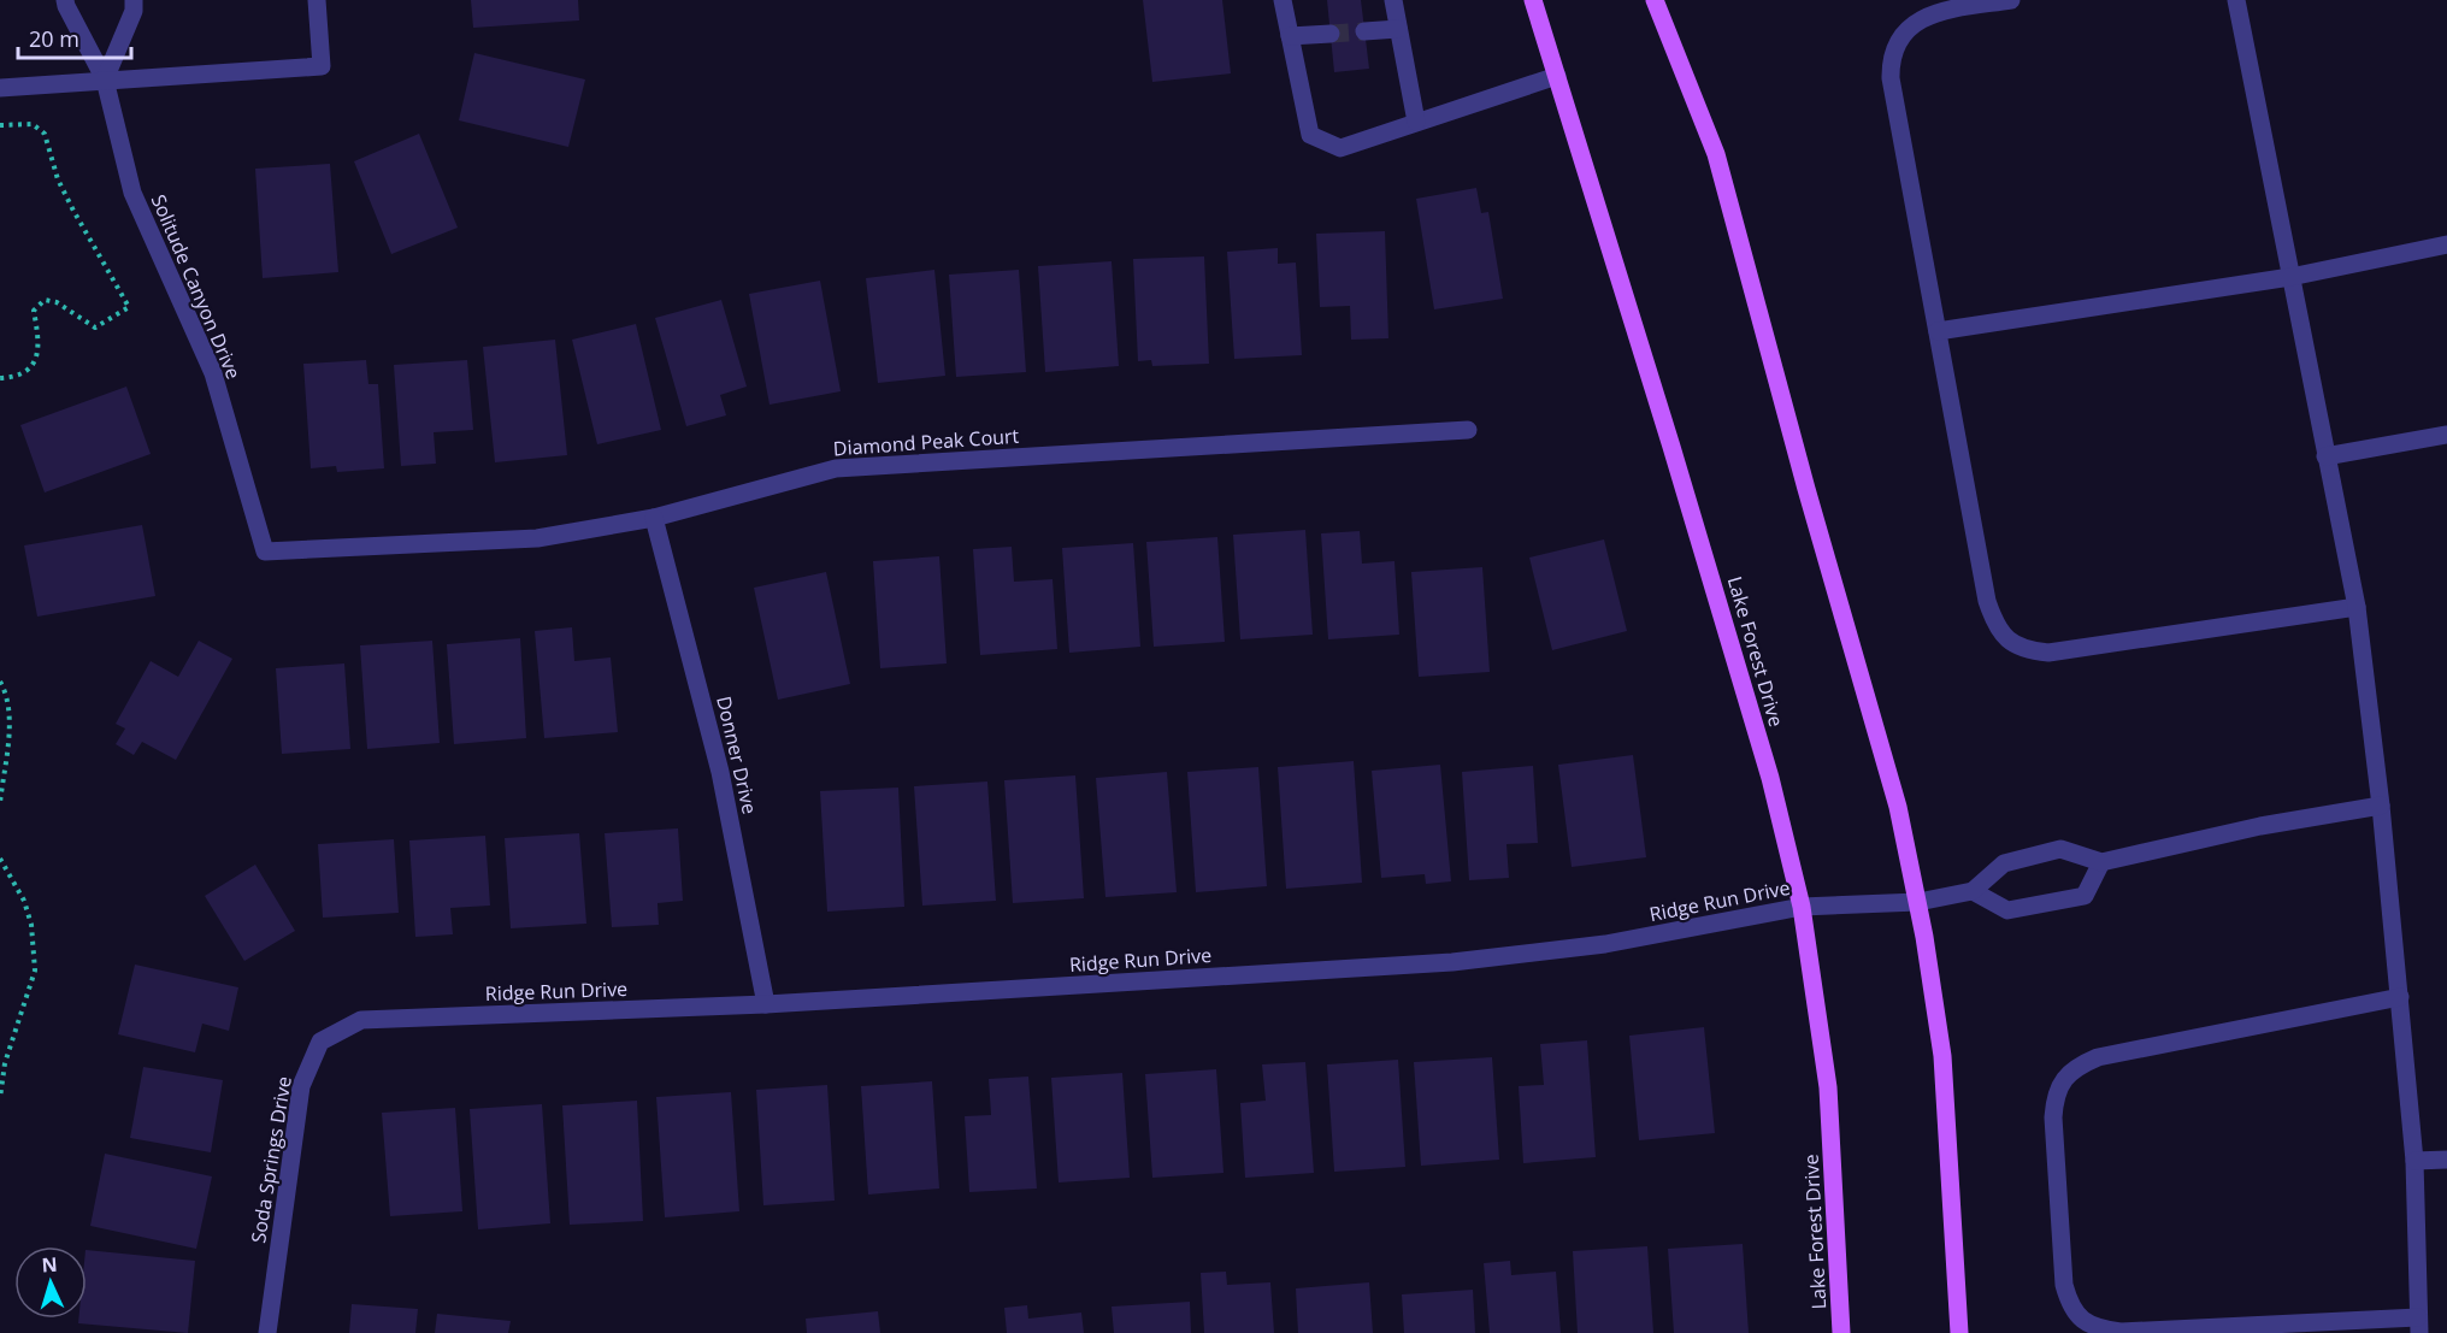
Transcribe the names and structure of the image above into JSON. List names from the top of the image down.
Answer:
{
  "streets": {
    "main road": ["Lake Forest Drive"],
    "street": [
      "Solitude Canyon Drive",
      "Diamond Peak Court",
      "Donner Drive",
      "Ridge Run Drive",
      "Soda Springs Drive"
    ]
  },
  "crossings": [
    ["Solitude Canyon Drive", "Diamond Peak Court"],
    ["Diamond Peak Court", "Donner Drive"],
    ["Lake Forest Drive", "Ridge Run Drive"],
    ["Donner Drive", "Ridge Run Drive"],
    ["Ridge Run Drive", "Soda Springs Drive"]
  ],
  "scale_bar": "20 m",
  "north": "top"
}
